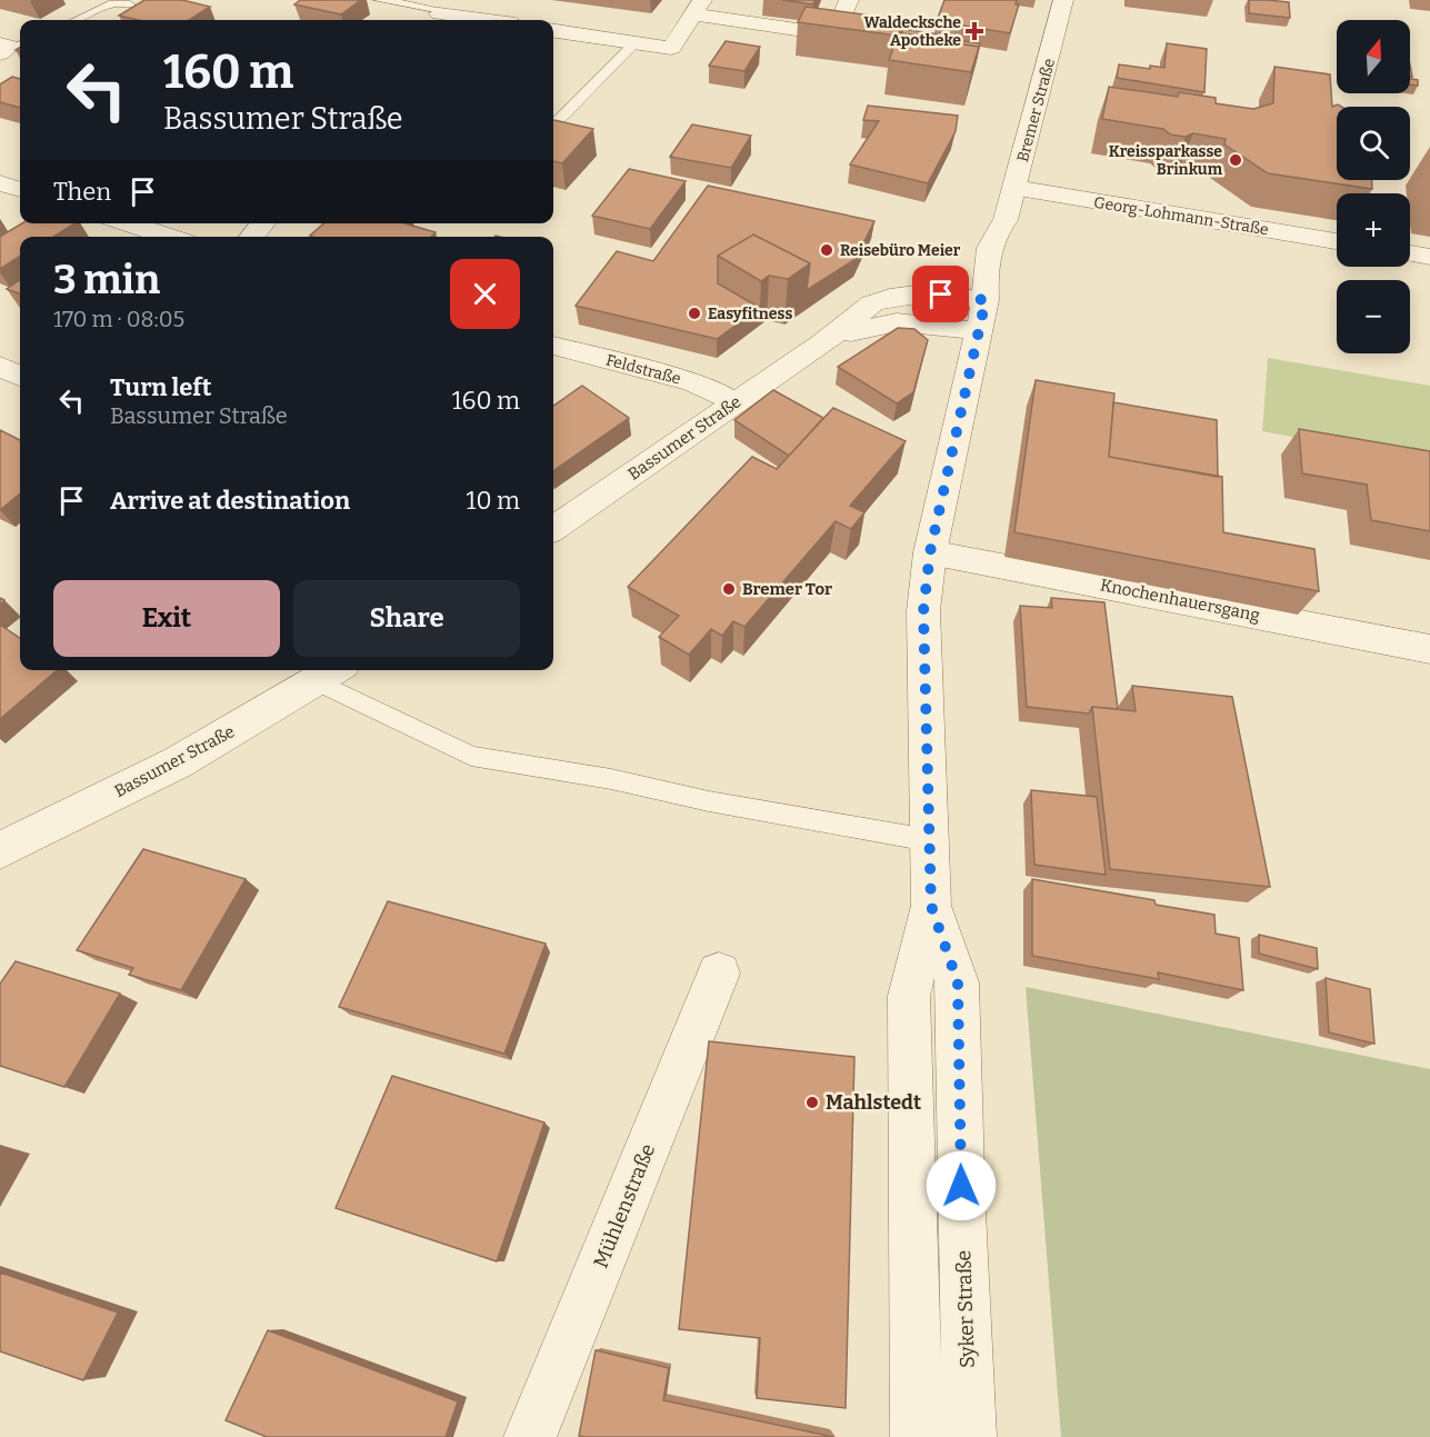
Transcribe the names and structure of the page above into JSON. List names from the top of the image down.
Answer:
{
  "streets": {
    "street": [
      "Bremer Straße",
      "Georg-Lohmann-Straße",
      "Feldstraße",
      "Bassumer Straße",
      "Knochenhauersgang",
      "Mühlenstraße",
      "Syker Straße"
    ]
  },
  "crossings": [
    ["Bremer Straße", "Georg-Lohmann-Straße"],
    ["Bremer Straße", "Bassumer Straße"],
    ["Bremer Straße", "Syker Straße"],
    ["Feldstraße", "Bassumer Straße"],
    ["Bassumer Straße", "Syker Straße"],
    ["Knochenhauersgang", "Syker Straße"]
  ],
  "places": {
    "health": ["Waldecksche Apotheke"],
    "other": [
      "Kreissparkasse Brinkum",
      "Reisebüro Meier",
      "Easyfitness",
      "Bremer Tor",
      "Mahlstedt"
    ]
  },
  "north": "top",
  "page": {
    "map_buttons": ["+", "−"],
    "turn": ["160 m", "Bassumer Straße"],
    "then": "Then",
    "heading": ["3 min", "170 m · 08:05"],
    "list": [
      {
        "name": "Turn left",
        "note": "Bassumer Straße",
        "value": "160 m"
      },
      {
        "name": "Arrive at destination",
        "value": "10 m"
      }
    ],
    "buttons": ["Exit", "Share"]
  }
}
